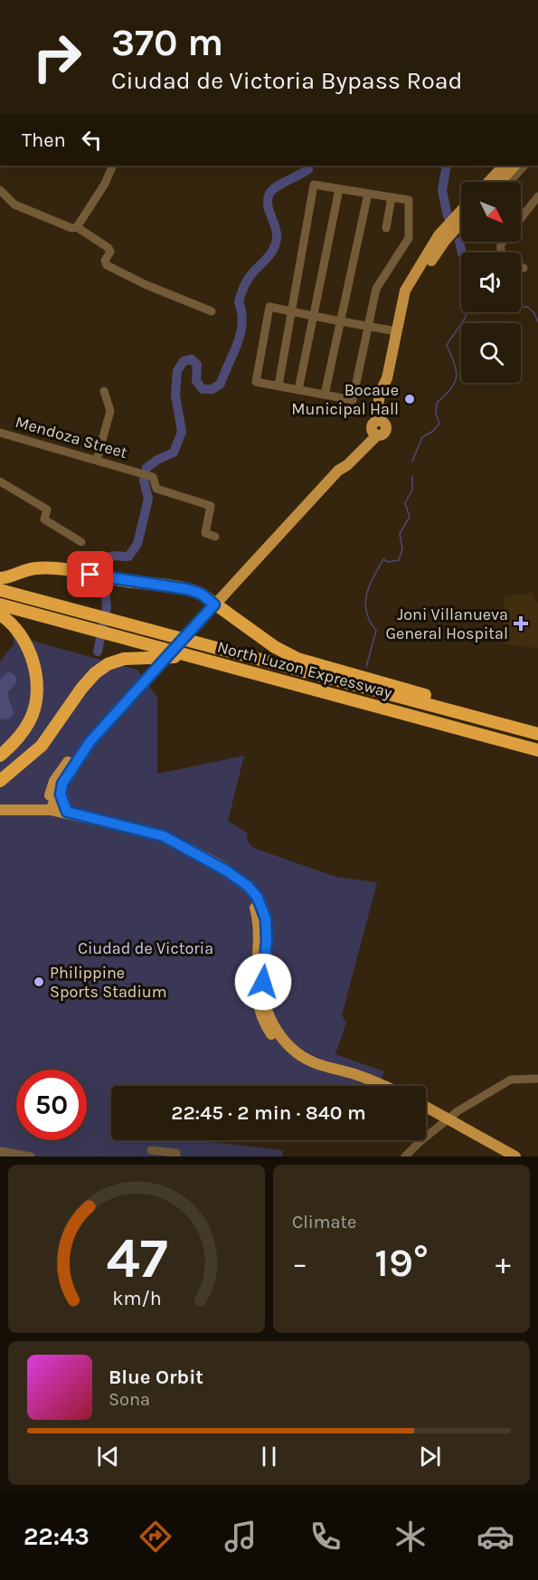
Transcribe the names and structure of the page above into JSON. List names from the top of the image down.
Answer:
{
  "streets": {
    "highway": ["North Luzon Expressway"],
    "street": ["Mendoza Street"]
  },
  "parks": ["Ciudad de Victoria"],
  "places": {
    "other": ["Bocaue Municipal Hall", "Philippine Sports Stadium"],
    "health": ["Joni Villanueva General Hospital"]
  },
  "north": "bottom right",
  "page": {
    "turn": ["370 m", "Ciudad de Victoria Bypass Road"],
    "then": "Then",
    "limit": "50",
    "trip": "22:45 · 2 min · 840 m",
    "tile": "Climate",
    "heat": ["−", "19°", "+"],
    "song": ["Blue Orbit", "Sona"],
    "tabs": "22:43",
    "gauge": ["47", "km/h"]
  }
}
